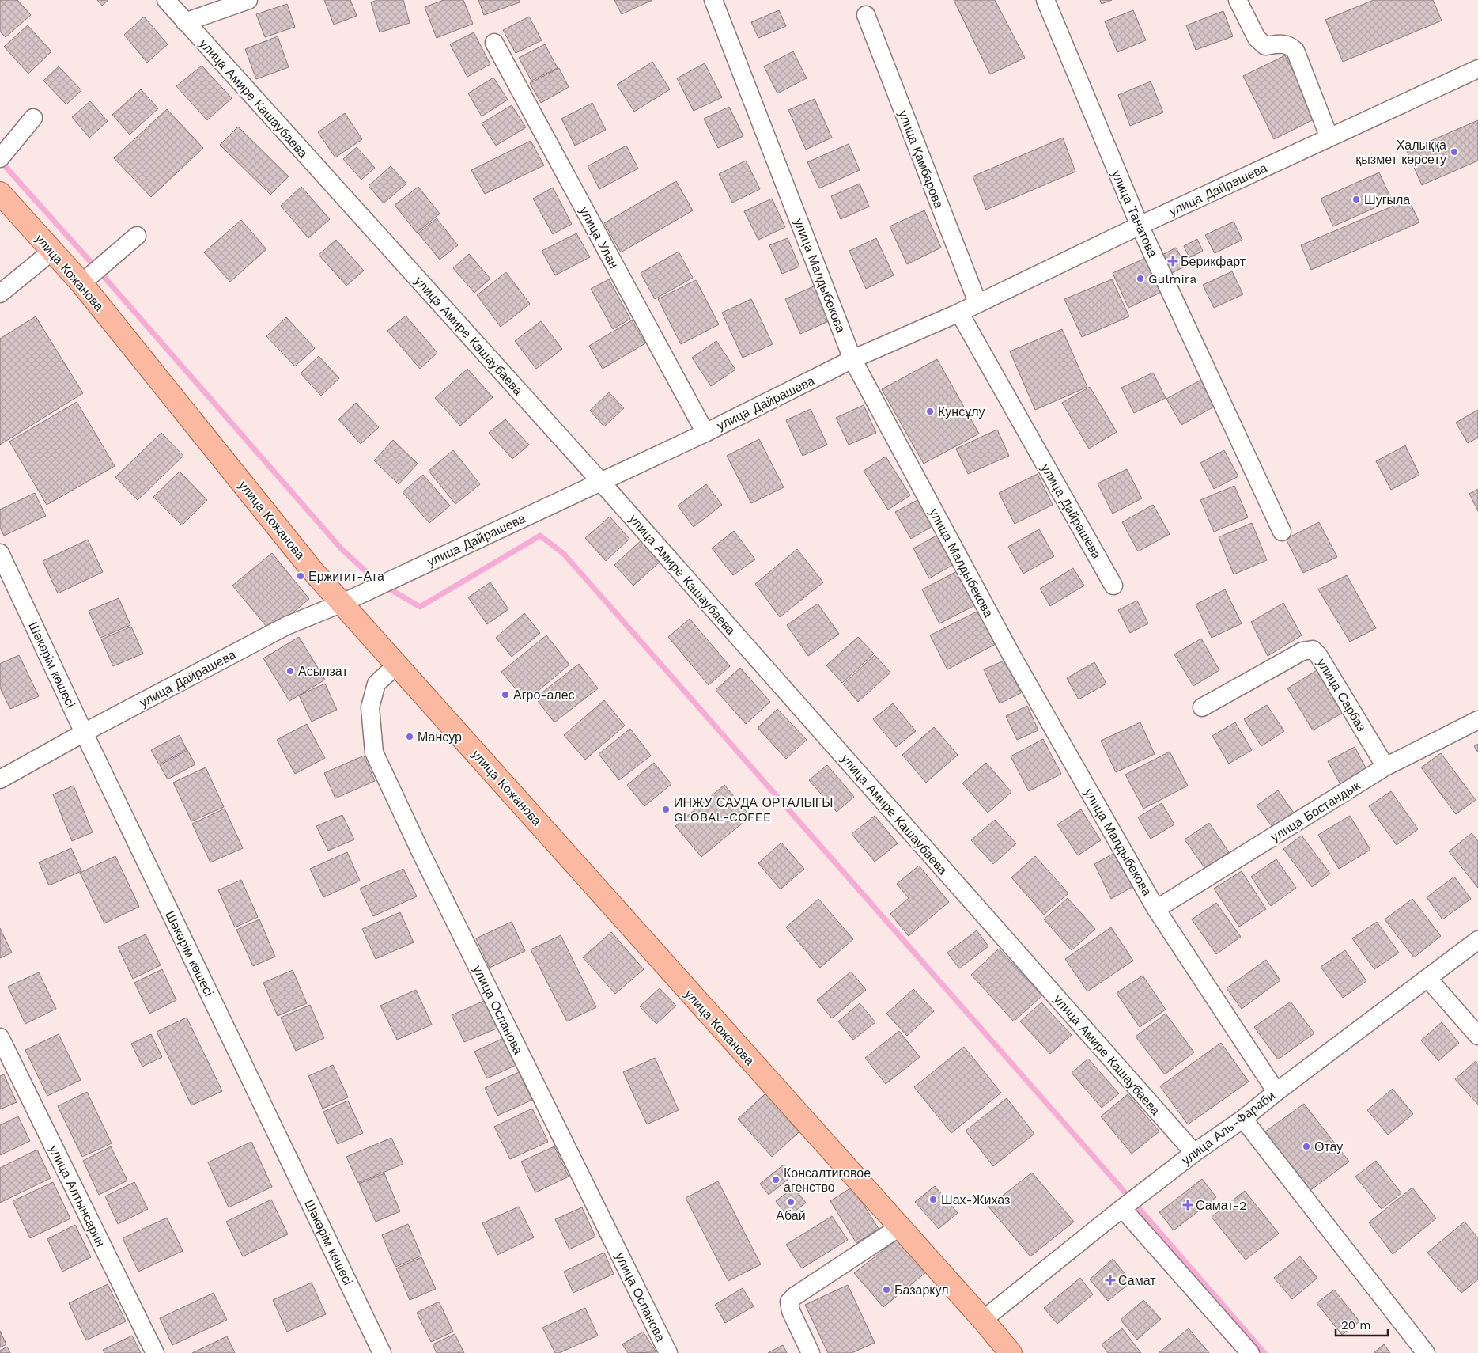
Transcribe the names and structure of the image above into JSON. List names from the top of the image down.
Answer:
{
  "streets": {
    "main road": ["улица Кожанова"],
    "street": [
      "улица Амире Кашаубаева",
      "улица Қамбарова",
      "улица Дайрашева",
      "улица Танатова",
      "улица Улан",
      "улица Малдыбекова",
      "Шәкәрім көшесі",
      "улица Сарбаз",
      "улица Бостандык",
      "улица Оспанова",
      "улица Аль-Фараби",
      "улица Алтынсарин"
    ]
  },
  "crossings": [
    ["улица Амире Кашаубаева", "улица Дайрашева"],
    ["улица Амире Кашаубаева", "улица Аль-Фараби"],
    ["улица Қамбарова", "улица Дайрашева"],
    ["улица Дайрашева", "улица Танатова"],
    ["улица Дайрашева", "улица Улан"],
    ["улица Дайрашева", "улица Кожанова"],
    ["улица Дайрашева", "улица Малдыбекова"],
    ["улица Дайрашева", "Шәкәрім көшесі"],
    ["улица Кожанова", "улица Оспанова"],
    ["улица Кожанова", "улица Аль-Фараби"],
    ["улица Малдыбекова", "улица Бостандык"],
    ["улица Малдыбекова", "улица Аль-Фараби"],
    ["улица Сарбаз", "улица Бостандык"]
  ],
  "places": {
    "other": [
      "Халыққа қызмет көрсету",
      "Шугыла",
      "Gulmira",
      "Кунсұлу",
      "Ержигит-Ата",
      "Асылзат",
      "Агро-алес",
      "Мансур",
      "ИНЖУ САУДА ОРТАЛЫГЫ GLOBAL-COFEE",
      "Отау",
      "Консалтиговое агенство",
      "Шах-Жихаз",
      "Абай",
      "Базаркул"
    ],
    "health": ["Берикфарт", "Самат-2", "Самат"]
  },
  "scale_bar": "20 m"
}
